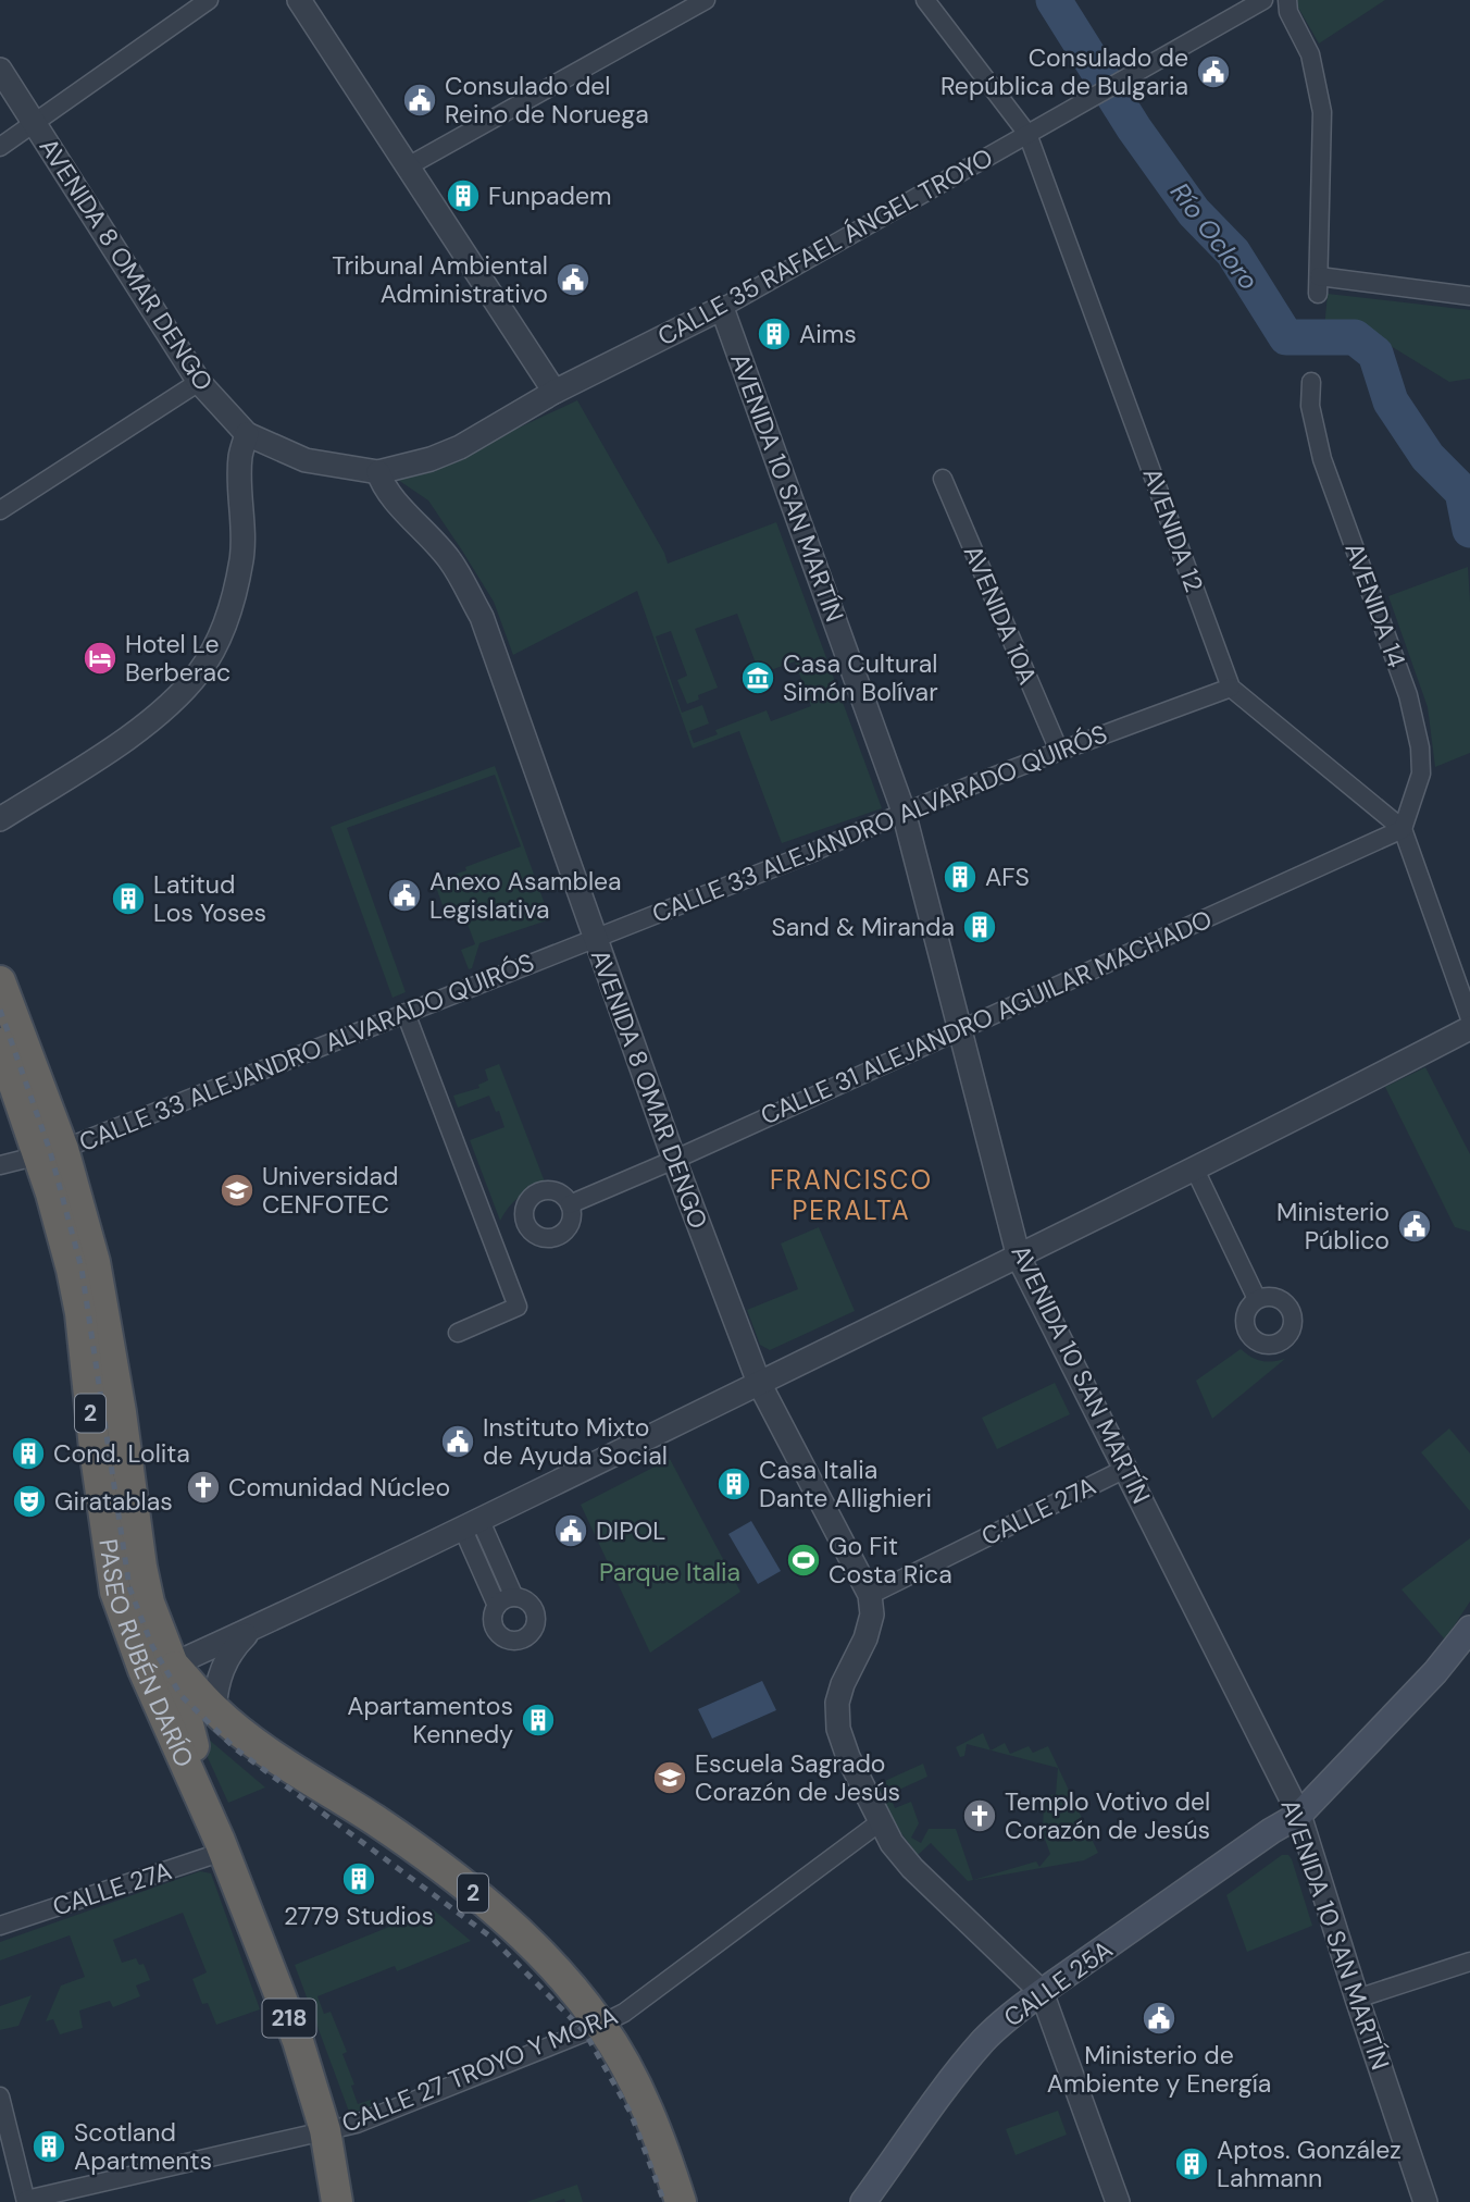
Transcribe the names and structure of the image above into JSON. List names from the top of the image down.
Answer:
{
  "streets": {
    "highway": ["2", "PASEO RUBÉN DARÍO", "218"],
    "main road": ["CALLE 25A"],
    "street": [
      "CALLE 35 RAFAEL ÁNGEL TROYO",
      "AVENIDA 8 OMAR DENGO",
      "AVENIDA 10 SAN MARTÍN",
      "AVENIDA 12",
      "AVENIDA 14",
      "AVENIDA 10A",
      "CALLE 33 ALEJANDRO ALVARADO QUIRÓS",
      "CALLE 31 ALEJANDRO AGUILAR MACHADO",
      "CALLE 27A",
      "CALLE 27 TROYO Y MORA"
    ]
  },
  "crossings": [
    ["CALLE 35 RAFAEL ÁNGEL TROYO", "AVENIDA 8 OMAR DENGO"],
    ["CALLE 35 RAFAEL ÁNGEL TROYO", "AVENIDA 10 SAN MARTÍN"],
    ["CALLE 35 RAFAEL ÁNGEL TROYO", "AVENIDA 12"],
    ["AVENIDA 8 OMAR DENGO", "CALLE 33 ALEJANDRO ALVARADO QUIRÓS"],
    ["AVENIDA 8 OMAR DENGO", "CALLE 31 ALEJANDRO AGUILAR MACHADO"],
    ["AVENIDA 8 OMAR DENGO", "CALLE 27A"],
    ["AVENIDA 10 SAN MARTÍN", "CALLE 33 ALEJANDRO ALVARADO QUIRÓS"],
    ["AVENIDA 10 SAN MARTÍN", "CALLE 31 ALEJANDRO AGUILAR MACHADO"],
    ["AVENIDA 10 SAN MARTÍN", "CALLE 27A"],
    ["AVENIDA 10 SAN MARTÍN", "CALLE 25A"],
    ["AVENIDA 12", "CALLE 33 ALEJANDRO ALVARADO QUIRÓS"],
    ["AVENIDA 14", "CALLE 31 ALEJANDRO AGUILAR MACHADO"],
    ["AVENIDA 10A", "CALLE 33 ALEJANDRO ALVARADO QUIRÓS"],
    ["CALLE 33 ALEJANDRO ALVARADO QUIRÓS", "PASEO RUBÉN DARÍO"],
    ["2", "PASEO RUBÉN DARÍO"],
    ["2", "CALLE 27 TROYO Y MORA"],
    ["CALLE 27A", "218"],
    ["218", "CALLE 27 TROYO Y MORA"]
  ],
  "districts": ["FRANCISCO PERALTA"],
  "water": ["Río Ocloro"],
  "parks": ["Parque Italia"],
  "places": {
    "public building": [
      "Consulado de República de Bulgaria",
      "Consulado del Reino de Noruega",
      "Tribunal Ambiental Administrativo",
      "Anexo Asamblea Legislativa",
      "Ministerio Público",
      "Instituto Mixto de Ayuda Social",
      "DIPOL",
      "Ministerio de Ambiente y Energía"
    ],
    "building": [
      "Funpadem",
      "Aims",
      "AFS",
      "Latitud Los Yoses",
      "Sand & Miranda",
      "Cond. Lolita",
      "Casa Italia Dante Allighieri",
      "Apartamentos Kennedy",
      "2779 Studios",
      "Scotland Apartments",
      "Aptos. González Lahmann"
    ],
    "hotel": ["Hotel Le Berberac"],
    "museum": ["Casa Cultural Simón Bolívar"],
    "school or university": ["Universidad CENFOTEC", "Escuela Sagrado Corazón de Jesús"],
    "church": ["Comunidad Núcleo", "Templo Votivo del Corazón de Jesús"],
    "theatre": ["Giratablas"],
    "sports": ["Go Fit Costa Rica"]
  }
}
